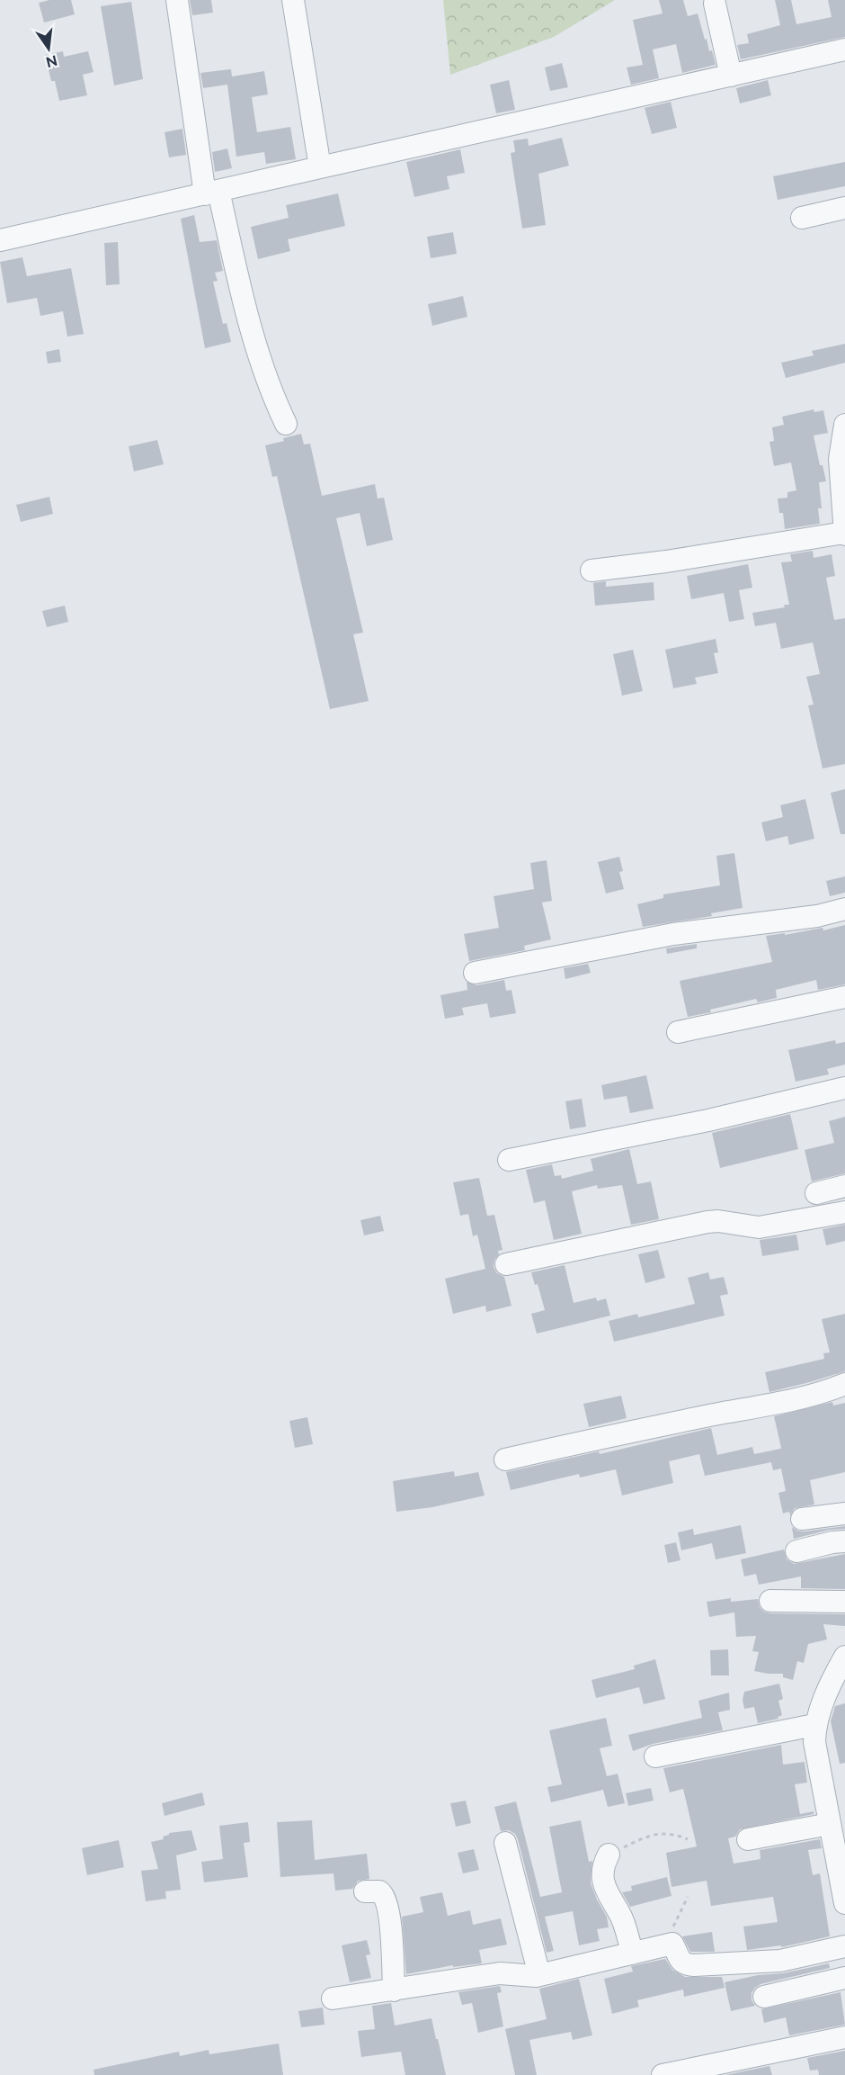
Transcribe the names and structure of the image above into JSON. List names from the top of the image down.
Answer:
{
  "north": "bottom"
}
